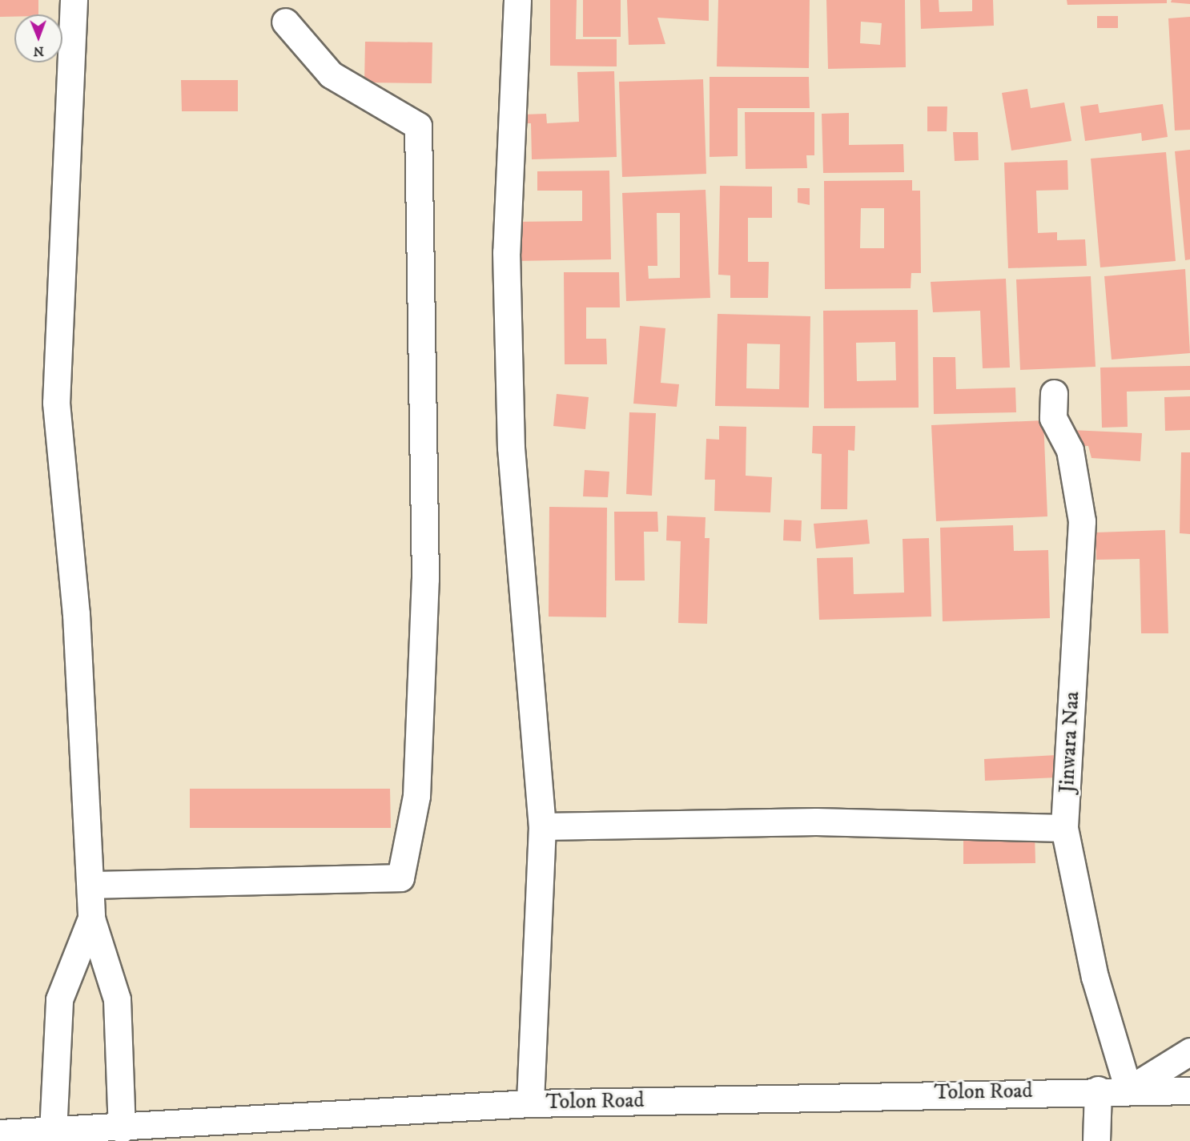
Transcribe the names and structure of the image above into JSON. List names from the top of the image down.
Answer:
{
  "streets": {
    "street": ["Jinwara Naa", "Tolon Road"]
  },
  "crossings": [
    ["Jinwara Naa", "Tolon Road"]
  ],
  "north": "bottom"
}
